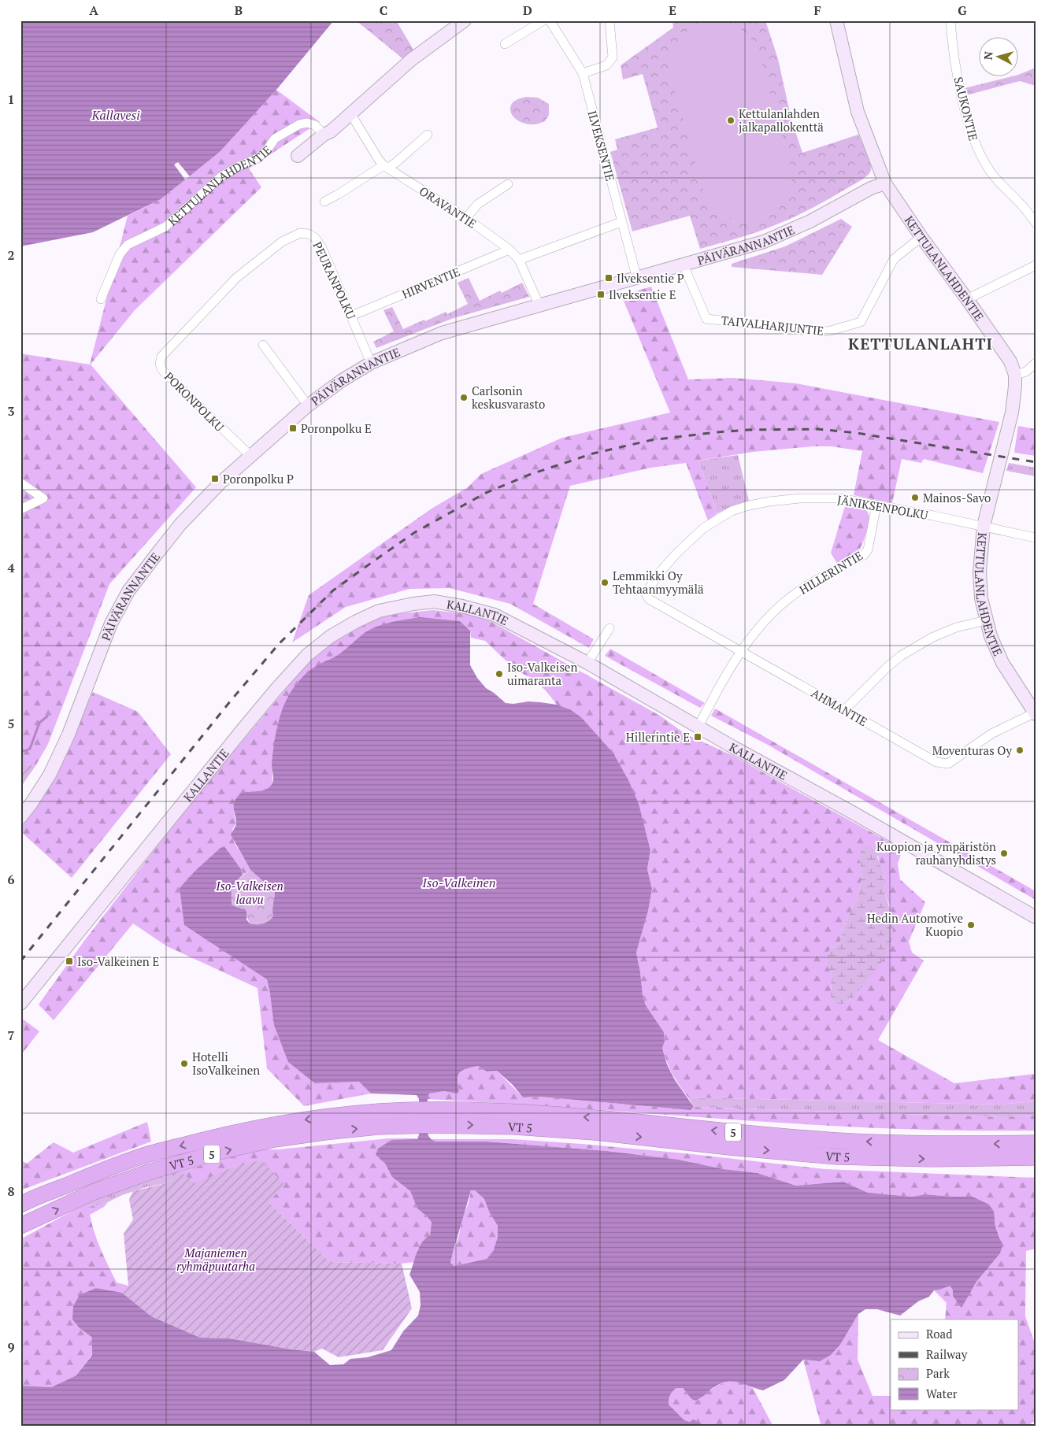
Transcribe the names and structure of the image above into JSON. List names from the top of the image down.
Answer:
{
  "streets": {
    "highway": ["VT 5", "5"],
    "street": [
      "SAUKONTIE",
      "ILVEKSENTIE",
      "KETTULANLAHDENTIE",
      "ORAVANTIE",
      "PÄIVÄRANNANTIE",
      "PEURANPOLKU",
      "HIRVENTIE",
      "TAIVALHARJUNTIE",
      "PORONPOLKU",
      "JÄNIKSENPOLKU",
      "HILLERINTIE",
      "KALLANTIE",
      "AHMANTIE"
    ]
  },
  "crossings": [
    ["ILVEKSENTIE", "PÄIVÄRANNANTIE"],
    ["KETTULANLAHDENTIE", "PÄIVÄRANNANTIE"],
    ["KETTULANLAHDENTIE", "TAIVALHARJUNTIE"],
    ["KETTULANLAHDENTIE", "JÄNIKSENPOLKU"],
    ["KETTULANLAHDENTIE", "AHMANTIE"],
    ["ORAVANTIE", "PÄIVÄRANNANTIE"],
    ["ORAVANTIE", "HIRVENTIE"],
    ["PÄIVÄRANNANTIE", "PEURANPOLKU"],
    ["PÄIVÄRANNANTIE", "TAIVALHARJUNTIE"],
    ["PÄIVÄRANNANTIE", "PORONPOLKU"],
    ["PEURANPOLKU", "HIRVENTIE"],
    ["PEURANPOLKU", "PORONPOLKU"],
    ["JÄNIKSENPOLKU", "HILLERINTIE"],
    ["JÄNIKSENPOLKU", "AHMANTIE"],
    ["HILLERINTIE", "KALLANTIE"],
    ["HILLERINTIE", "AHMANTIE"]
  ],
  "districts": ["KETTULANLAHTI"],
  "water": ["Kallavesi", "Iso-Valkeinen"],
  "parks": ["Iso-Valkeisen laavu", "Majaniemen ryhmäpuutarha"],
  "places": {
    "other": [
      "Kettulanlahden jalkapallokenttä",
      "Carlsonin keskusvarasto",
      "Mainos-Savo",
      "Lemmikki Oy Tehtaanmyymälä",
      "Iso-Valkeisen uimaranta",
      "Moventuras Oy",
      "Kuopion ja ympäristön rauhanyhdistys",
      "Hedin Automotive Kuopio",
      "Hotelli IsoValkeinen"
    ],
    "transit": [
      "Ilveksentie P",
      "Ilveksentie E",
      "Poronpolku E",
      "Poronpolku P",
      "Hillerintie E",
      "Iso-Valkeinen E"
    ]
  },
  "legend": [
    "Road",
    "Railway",
    "Park",
    "Water"
  ],
  "north": "left",
  "grid": {
    "columns": [
      "A",
      "B",
      "C",
      "D",
      "E",
      "F",
      "G"
    ],
    "rows": [
      "1",
      "2",
      "3",
      "4",
      "5",
      "6",
      "7",
      "8",
      "9"
    ]
  }
}
